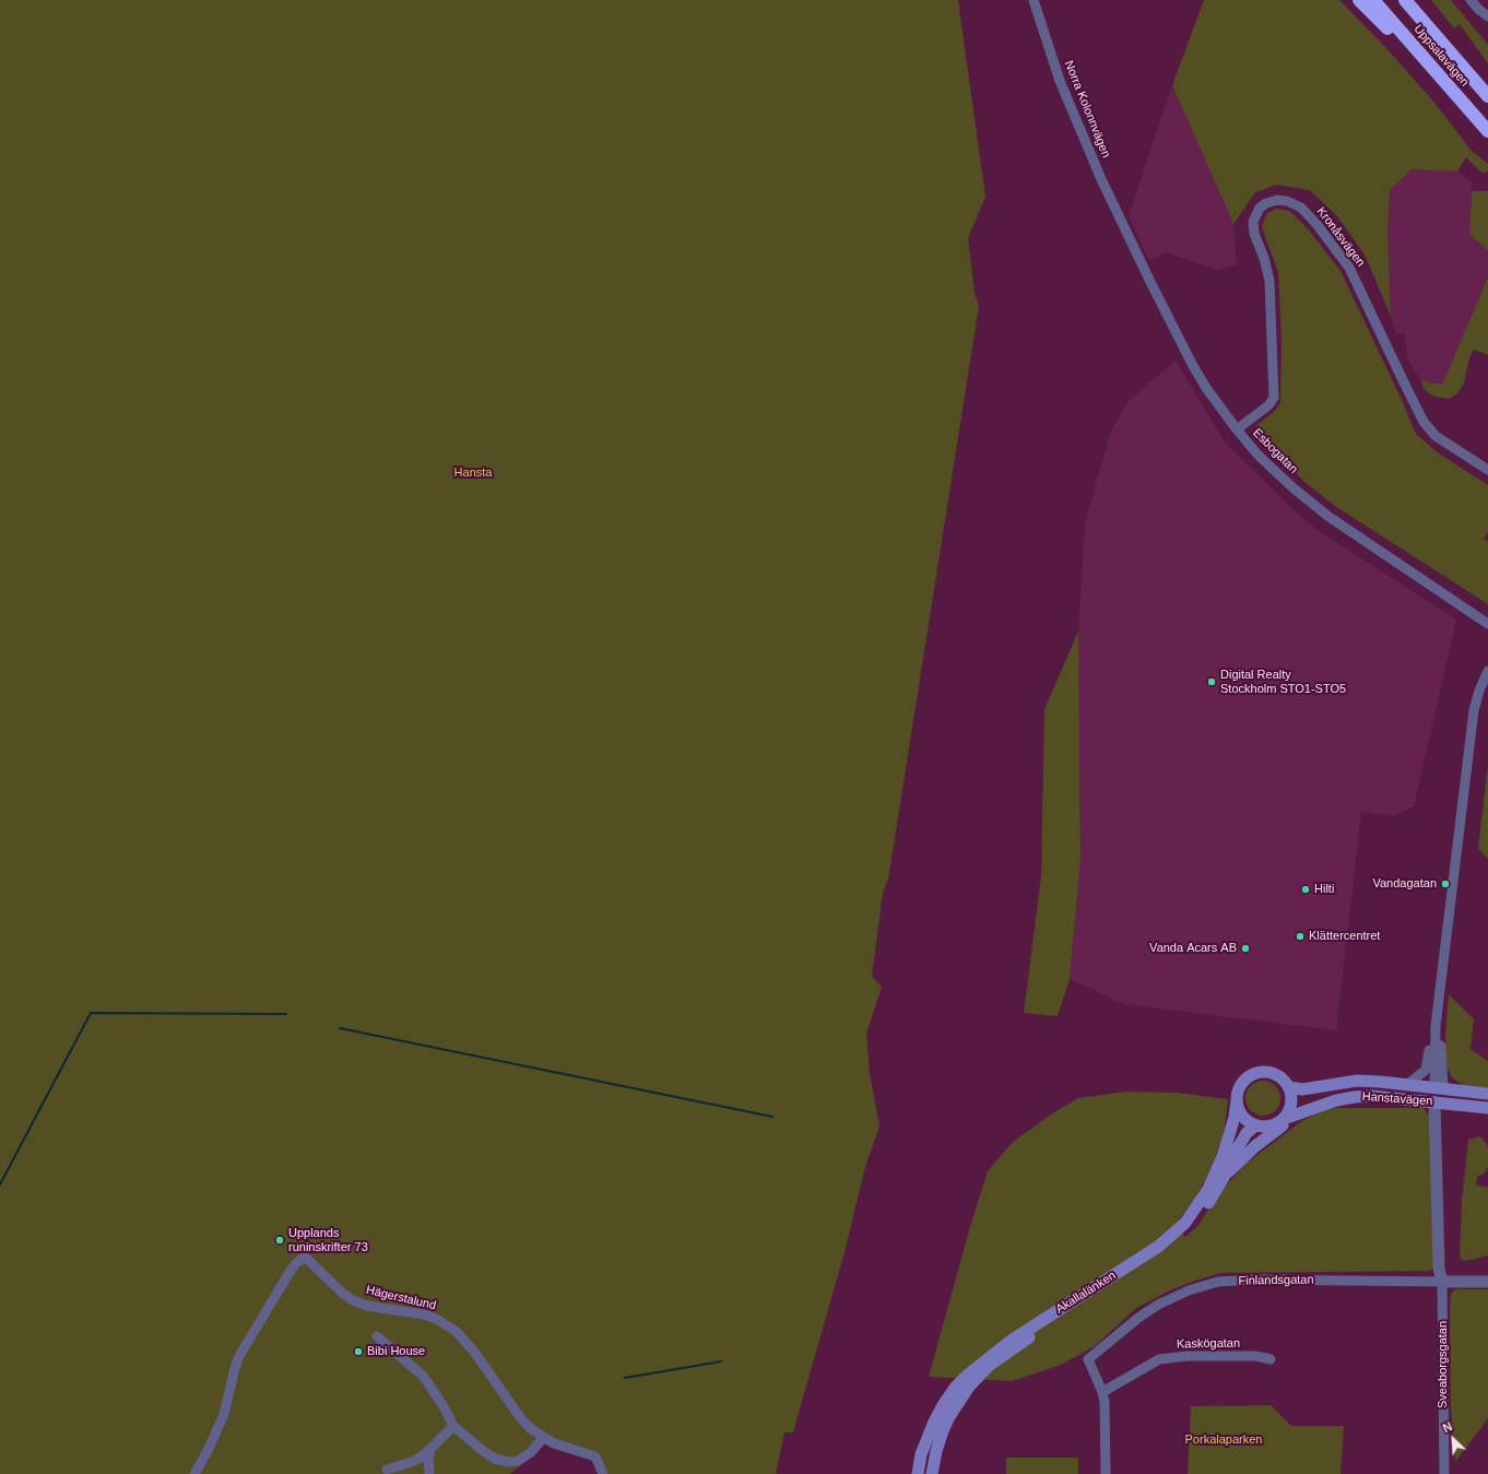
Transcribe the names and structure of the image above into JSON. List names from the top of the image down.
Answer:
{
  "streets": {
    "highway": ["Uppsalavägen"],
    "main road": ["Hanstavägen", "Akallalänken"],
    "street": [
      "Norra Kolonnvägen",
      "Kronåsvägen",
      "Esbogatan",
      "Finlandsgatan",
      "Hägerstalund",
      "Kaskögatan",
      "Sveaborgsgatan"
    ]
  },
  "crossings": [
    ["Norra Kolonnvägen", "Esbogatan"],
    ["Kronåsvägen", "Esbogatan"],
    ["Hanstavägen", "Akallalänken"],
    ["Hanstavägen", "Sveaborgsgatan"],
    ["Finlandsgatan", "Kaskögatan"],
    ["Finlandsgatan", "Sveaborgsgatan"]
  ],
  "parks": ["Hansta", "Porkalaparken"],
  "places": [
    "Digital Realty Stockholm STO1-STO5",
    "Vandagatan",
    "Hilti",
    "Klättercentret",
    "Vanda Acars AB",
    "Upplands runinskrifter 73",
    "Bibi House"
  ],
  "north": "top left"
}
